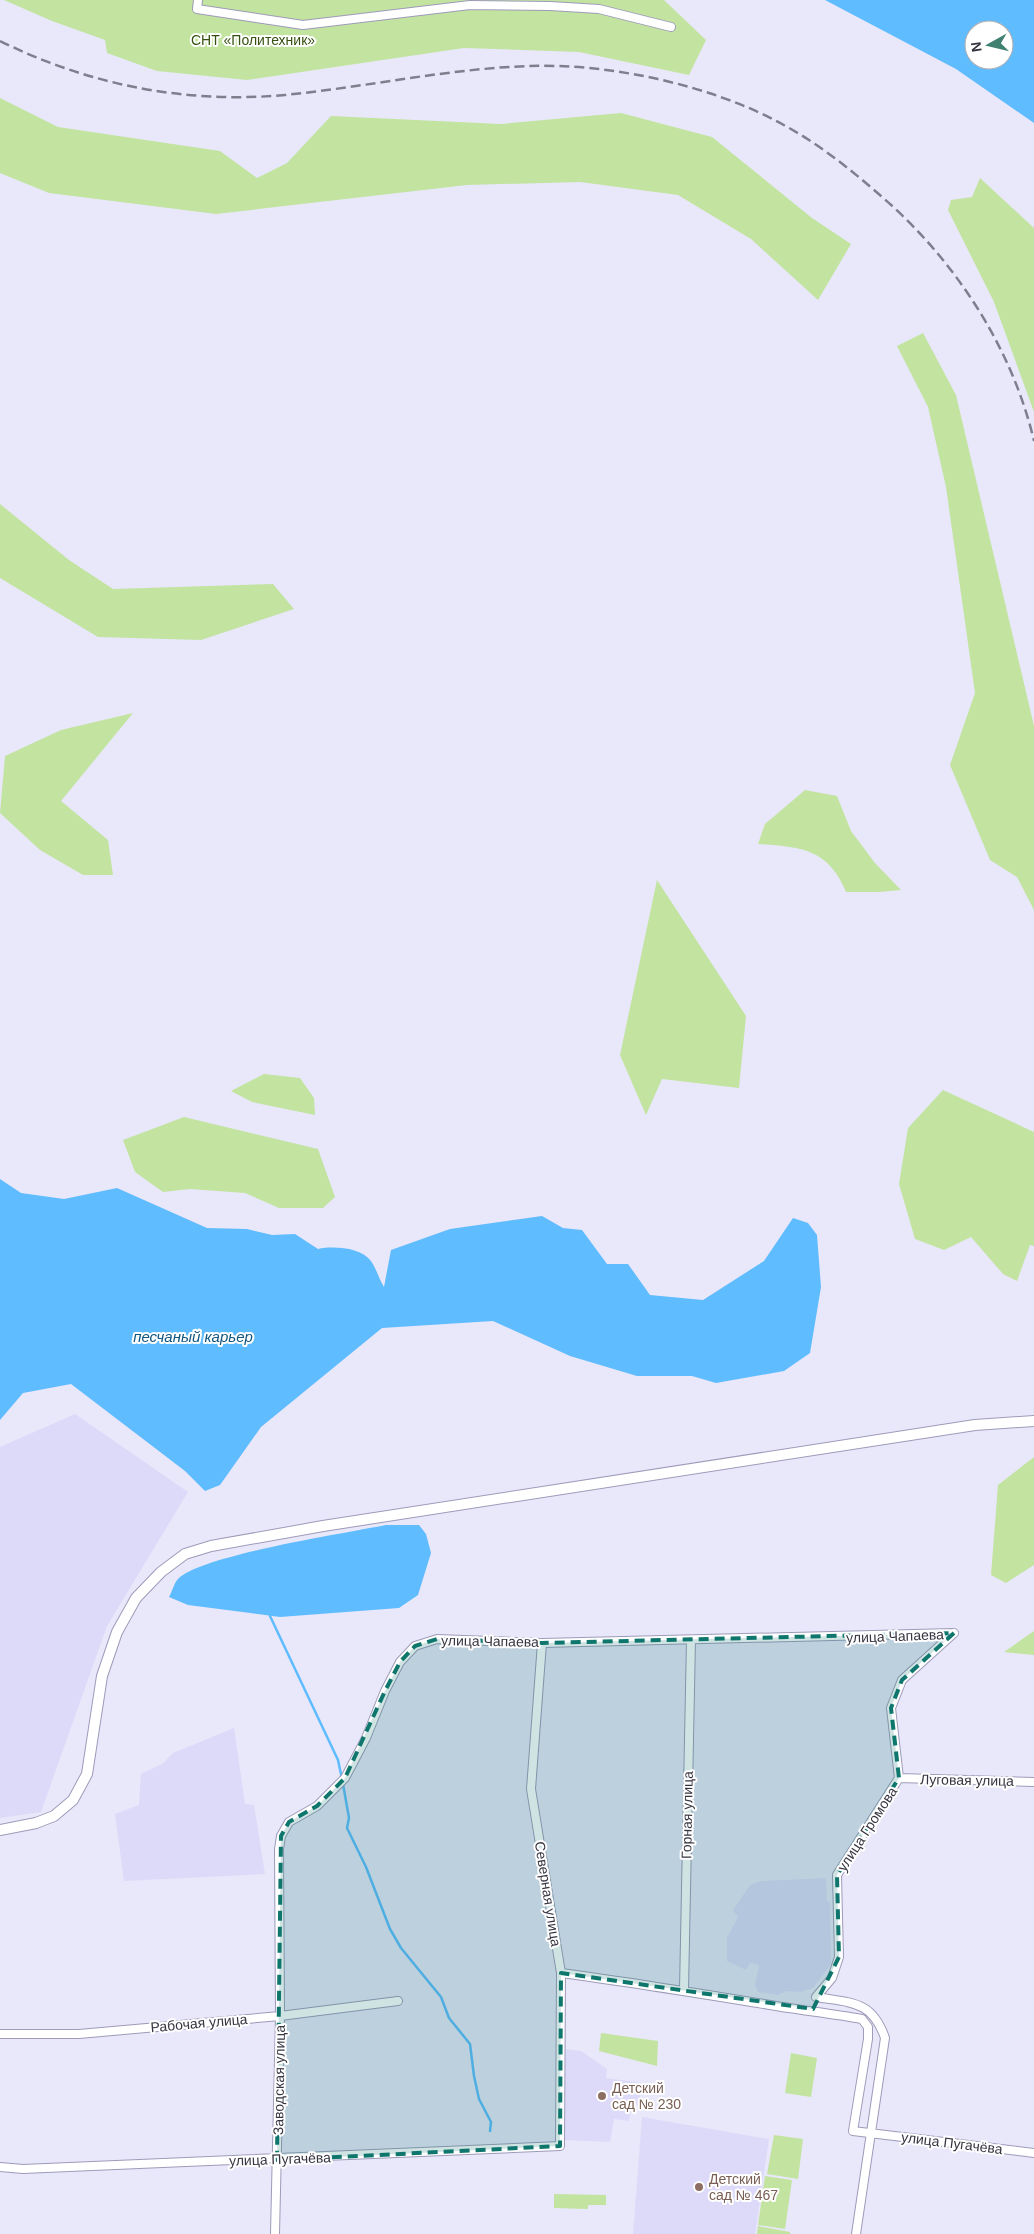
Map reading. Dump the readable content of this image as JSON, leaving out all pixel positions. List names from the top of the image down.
{
  "streets": {
    "street": [
      "улица Чапаева",
      "Луговая улица",
      "Горная улица",
      "улица Громова",
      "Северная улица",
      "Рабочая улица",
      "Заводская улица",
      "улица Пугачёва"
    ]
  },
  "crossings": [
    ["улица Чапаева", "Горная улица"],
    ["улица Чапаева", "улица Громова"],
    ["улица Чапаева", "Северная улица"],
    ["улица Чапаева", "Рабочая улица"],
    ["улица Чапаева", "Заводская улица"],
    ["Луговая улица", "улица Громова"],
    ["Северная улица", "улица Пугачёва"],
    ["Рабочая улица", "Заводская улица"],
    ["Заводская улица", "улица Пугачёва"]
  ],
  "water": ["песчаный карьер"],
  "parks": ["СНТ «Политехник»"],
  "places": ["Детский сад № 230", "Детский сад № 467"],
  "north": "left"
}
